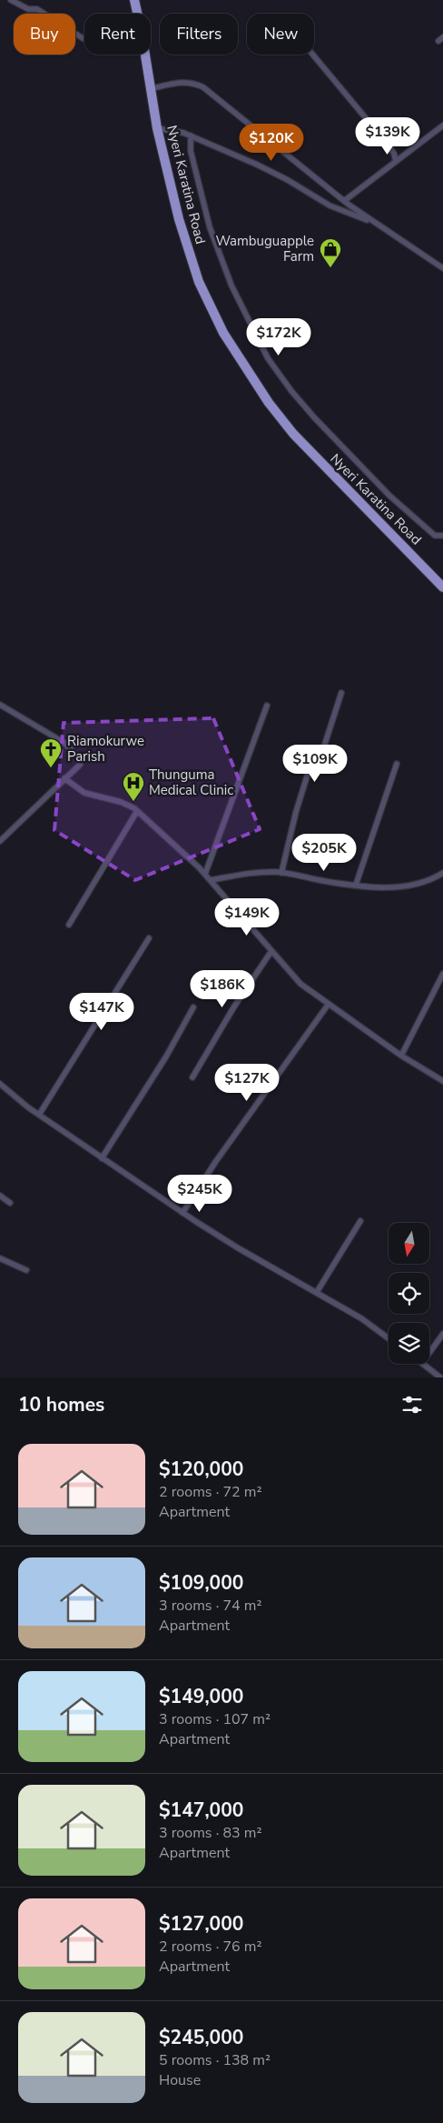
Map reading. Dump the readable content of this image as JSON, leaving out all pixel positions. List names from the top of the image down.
{
  "streets": {
    "highway": ["Nyeri Karatina Road"]
  },
  "places": {
    "shop": ["Wambuguapple Farm"],
    "church": ["Riamokurwe Parish"],
    "hospital": ["Thunguma Medical Clinic"]
  },
  "north": "bottom",
  "page": {
    "chip": [
      "Buy",
      "Rent",
      "Filters",
      "New"
    ],
    "price": [
      "$139K",
      "$120K",
      "$172K",
      "$109K",
      "$205K",
      "$149K",
      "$186K",
      "$147K",
      "$127K",
      "$245K"
    ],
    "heading": "10 homes",
    "list": [
      {
        "name": "$120,000",
        "note": "2 rooms · 72 m² · Apartment"
      },
      {
        "name": "$109,000",
        "note": "3 rooms · 74 m² · Apartment"
      },
      {
        "name": "$149,000",
        "note": "3 rooms · 107 m² · Apartment"
      },
      {
        "name": "$147,000",
        "note": "3 rooms · 83 m² · Apartment"
      },
      {
        "name": "$127,000",
        "note": "2 rooms · 76 m² · Apartment"
      },
      {
        "name": "$245,000",
        "note": "5 rooms · 138 m² · House"
      }
    ]
  }
}
